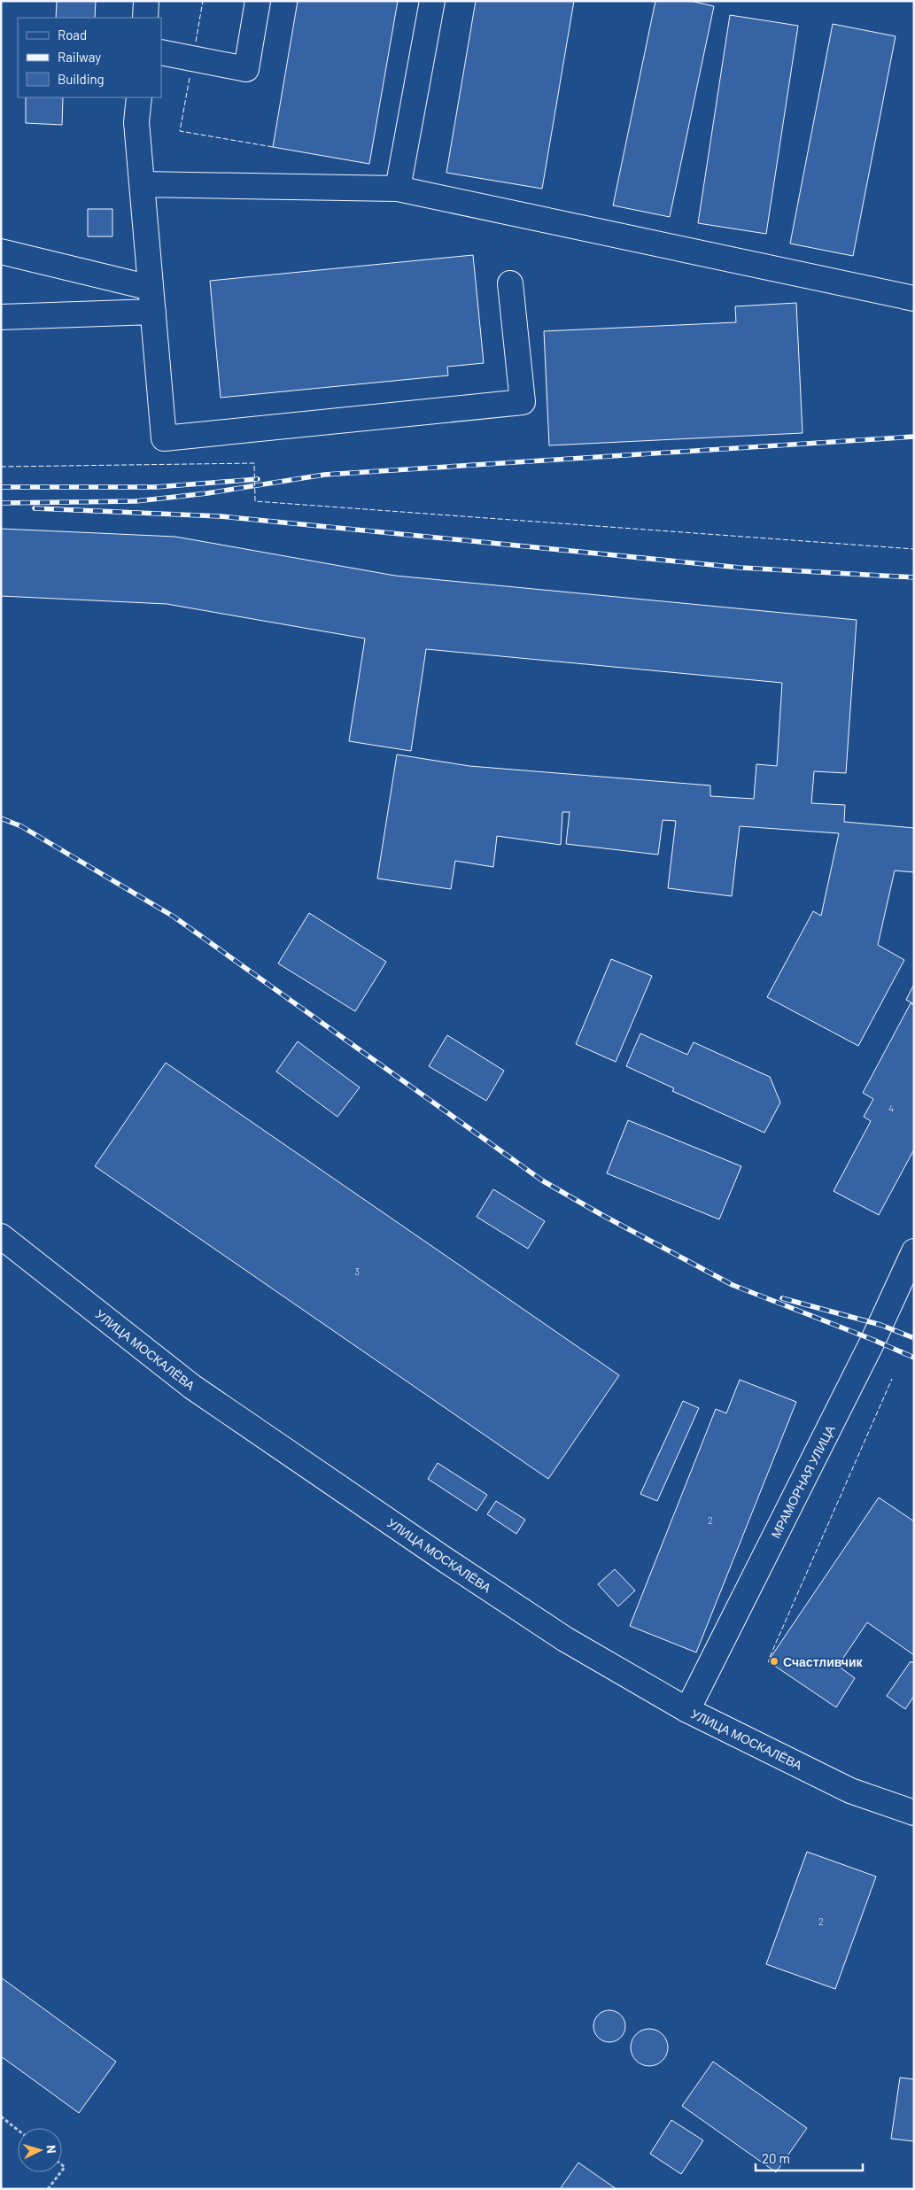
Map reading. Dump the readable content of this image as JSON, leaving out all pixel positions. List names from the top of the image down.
{
  "streets": {
    "main road": ["УЛИЦА МОСКАЛЁВА", "МРАМОРНАЯ УЛИЦА"]
  },
  "crossings": [
    ["УЛИЦА МОСКАЛЁВА", "МРАМОРНАЯ УЛИЦА"]
  ],
  "places": ["Счастливчик"],
  "house_numbers": [
    "4",
    "3",
    "2",
    "2"
  ],
  "legend": ["Road", "Railway", "Building"],
  "scale_bar": "20 m",
  "north": "right"
}
